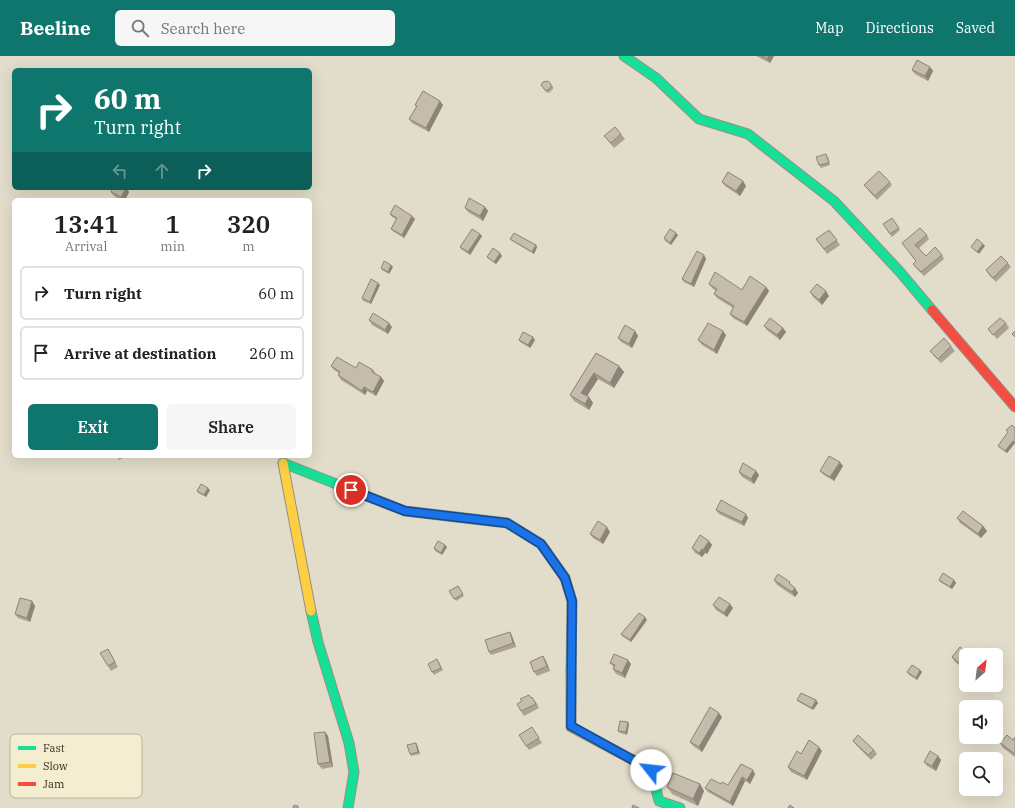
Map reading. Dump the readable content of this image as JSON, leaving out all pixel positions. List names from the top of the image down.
{
  "legend": ["Fast", "Slow", "Jam"],
  "north": "top right",
  "page": {
    "header": "Beeline",
    "search": "Search here",
    "nav": ["Map", "Directions", "Saved"],
    "turn": ["60 m", "Turn right"],
    "eta": [
      "13:41",
      "Arrival",
      "1",
      "min",
      "320",
      "m"
    ],
    "list": [
      {
        "name": "Turn right",
        "value": "60 m"
      },
      {
        "name": "Arrive at destination",
        "value": "260 m"
      }
    ],
    "buttons": ["Exit", "Share"]
  }
}
